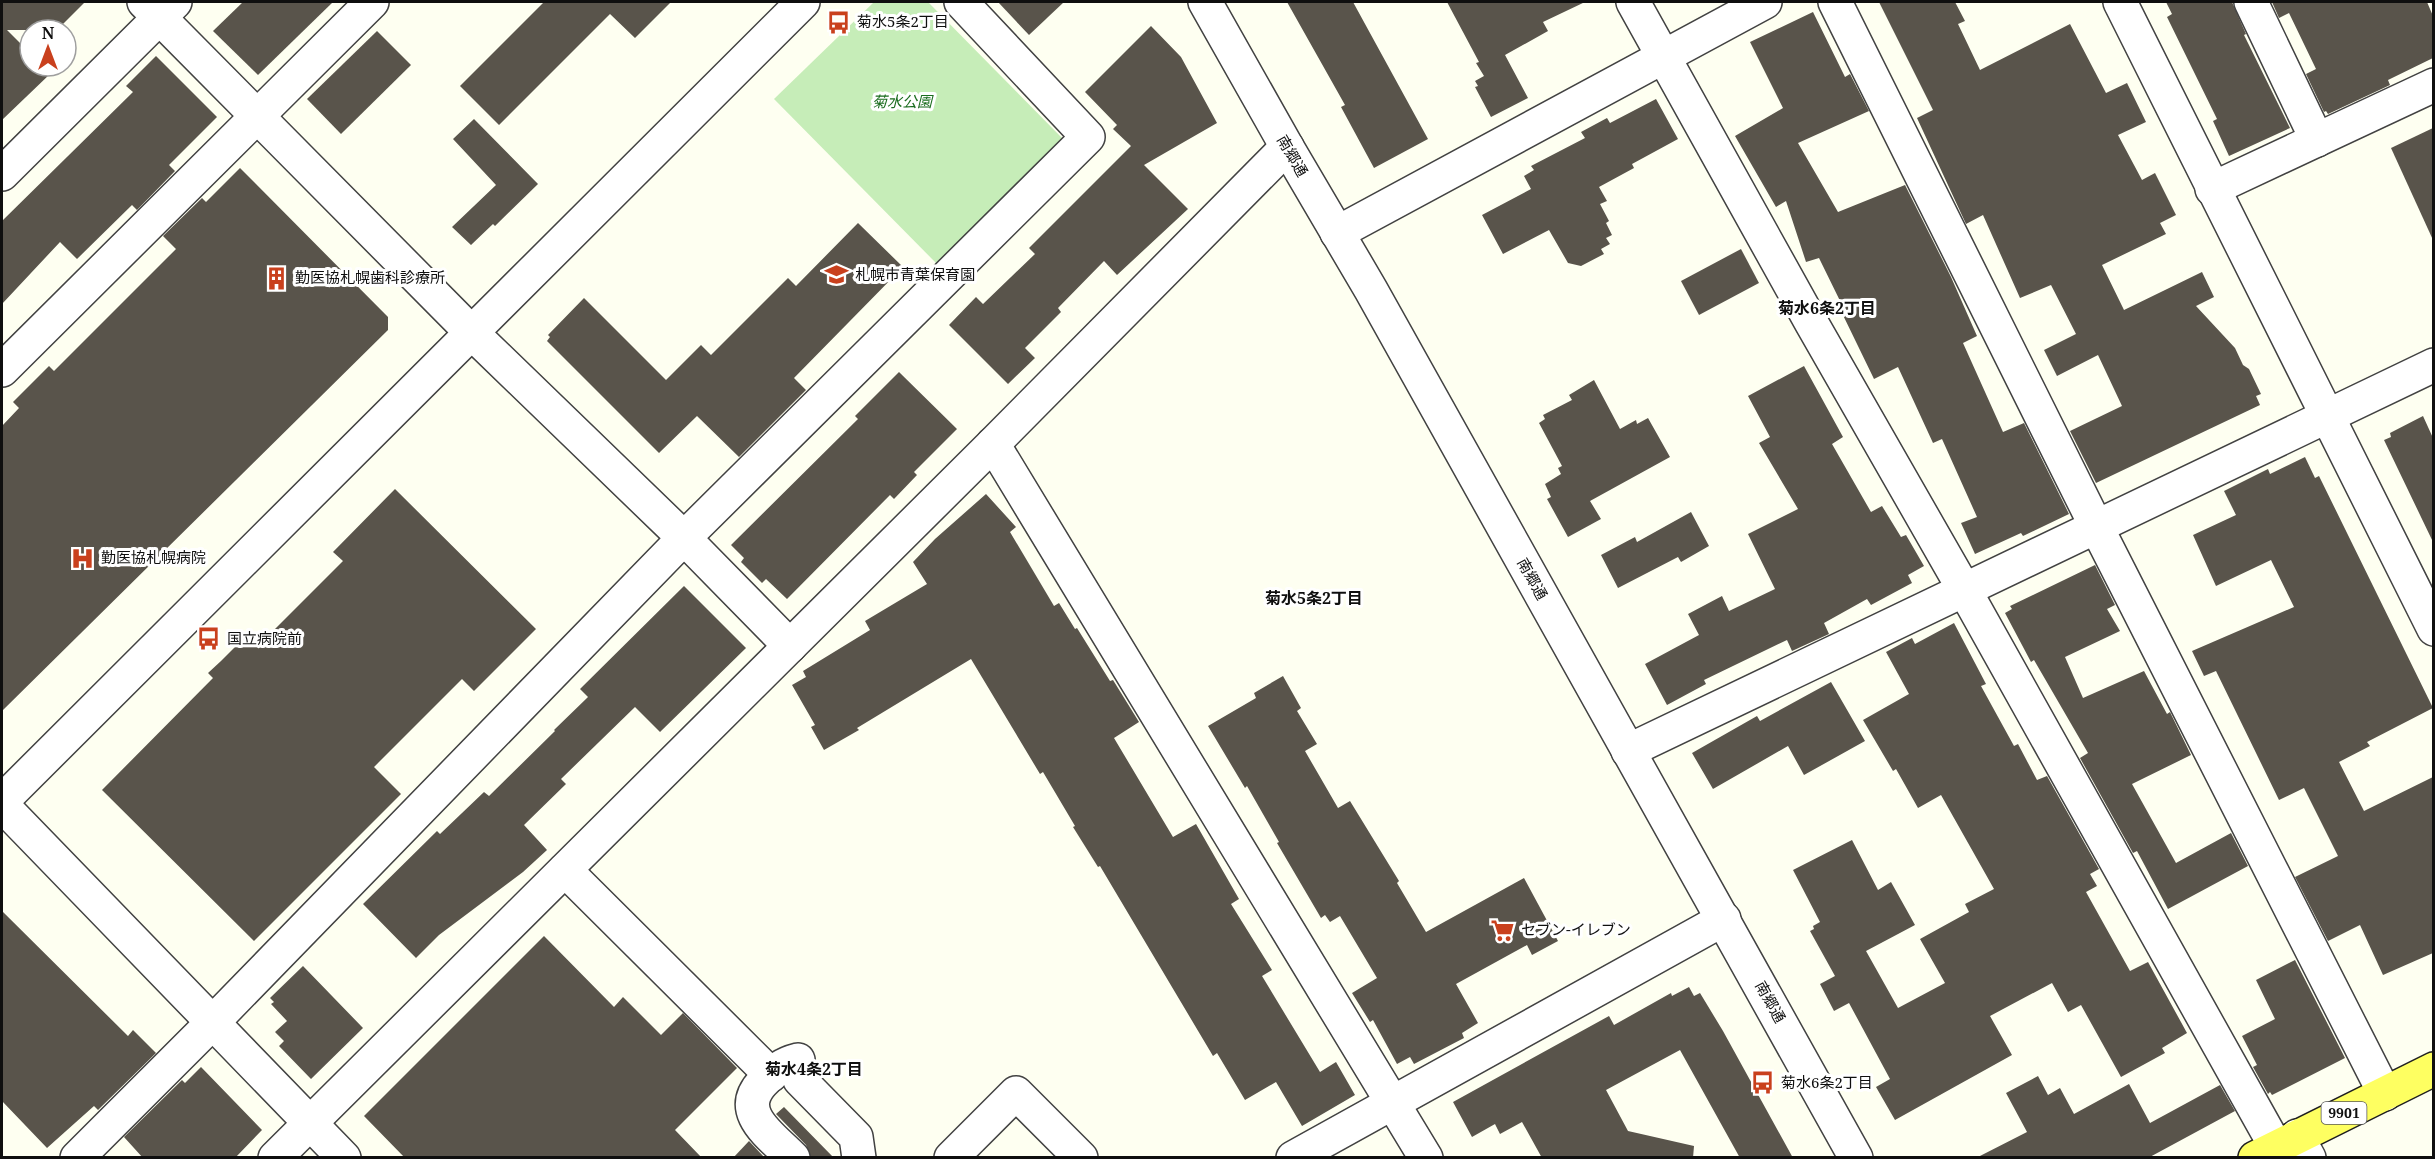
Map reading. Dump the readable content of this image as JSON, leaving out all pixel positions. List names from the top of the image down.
{
  "streets": {
    "main road": ["9901"],
    "street": ["南郷通"]
  },
  "districts": ["菊水6条2丁目", "菊水5条2丁目", "菊水4条2丁目"],
  "parks": ["菊水公園"],
  "places": {
    "bus stop": ["菊水5条2丁目", "国立病院前", "菊水6条2丁目"],
    "school or university": ["札幌市青葉保育園"],
    "building": ["勤医協札幌歯科診療所"],
    "hospital": ["勤医協札幌病院"],
    "supermarket": ["セブン-イレブン"]
  },
  "north": "top"
}
